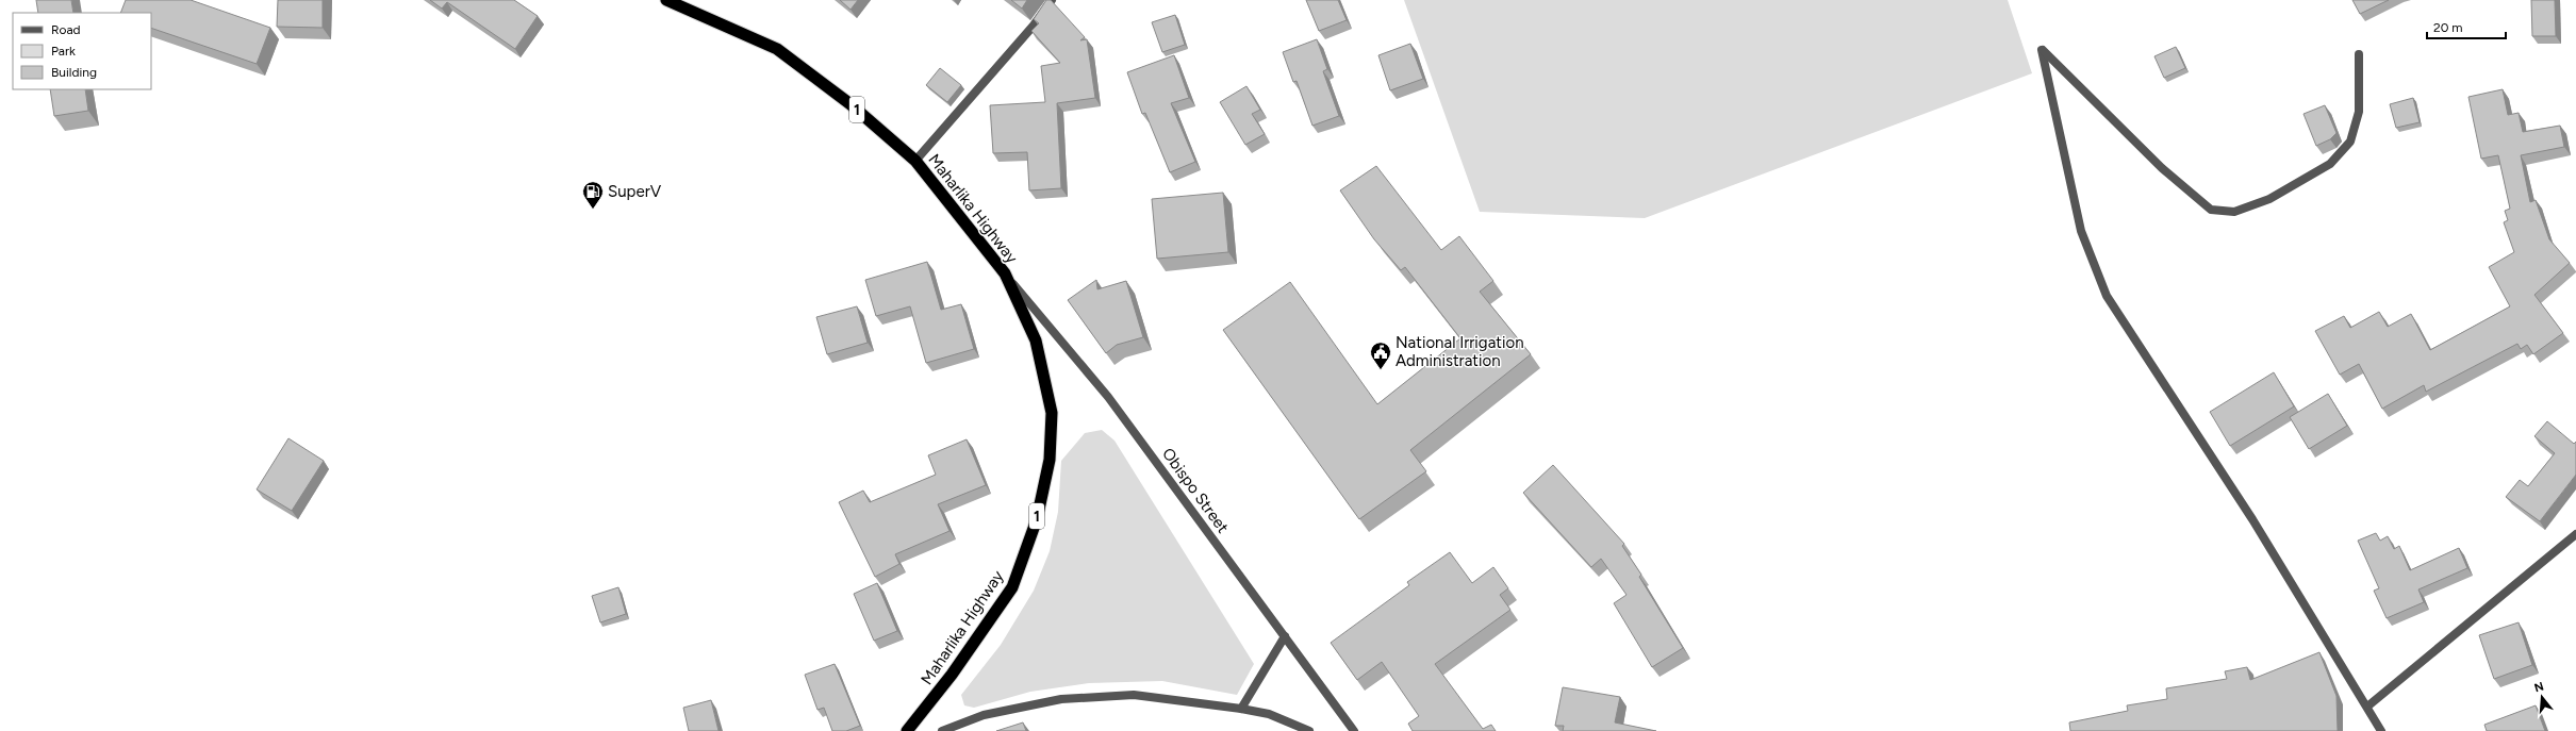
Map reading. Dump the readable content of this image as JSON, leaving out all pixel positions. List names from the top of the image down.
{
  "streets": {
    "highway": ["1", "Maharlika Highway"],
    "street": ["Obispo Street"]
  },
  "crossings": [
    ["Maharlika Highway", "Obispo Street"]
  ],
  "places": {
    "fuel station": ["SuperV"],
    "public building": ["National Irrigation Administration"]
  },
  "legend": ["Road", "Park", "Building"],
  "scale_bar": "20 m",
  "north": "top"
}
